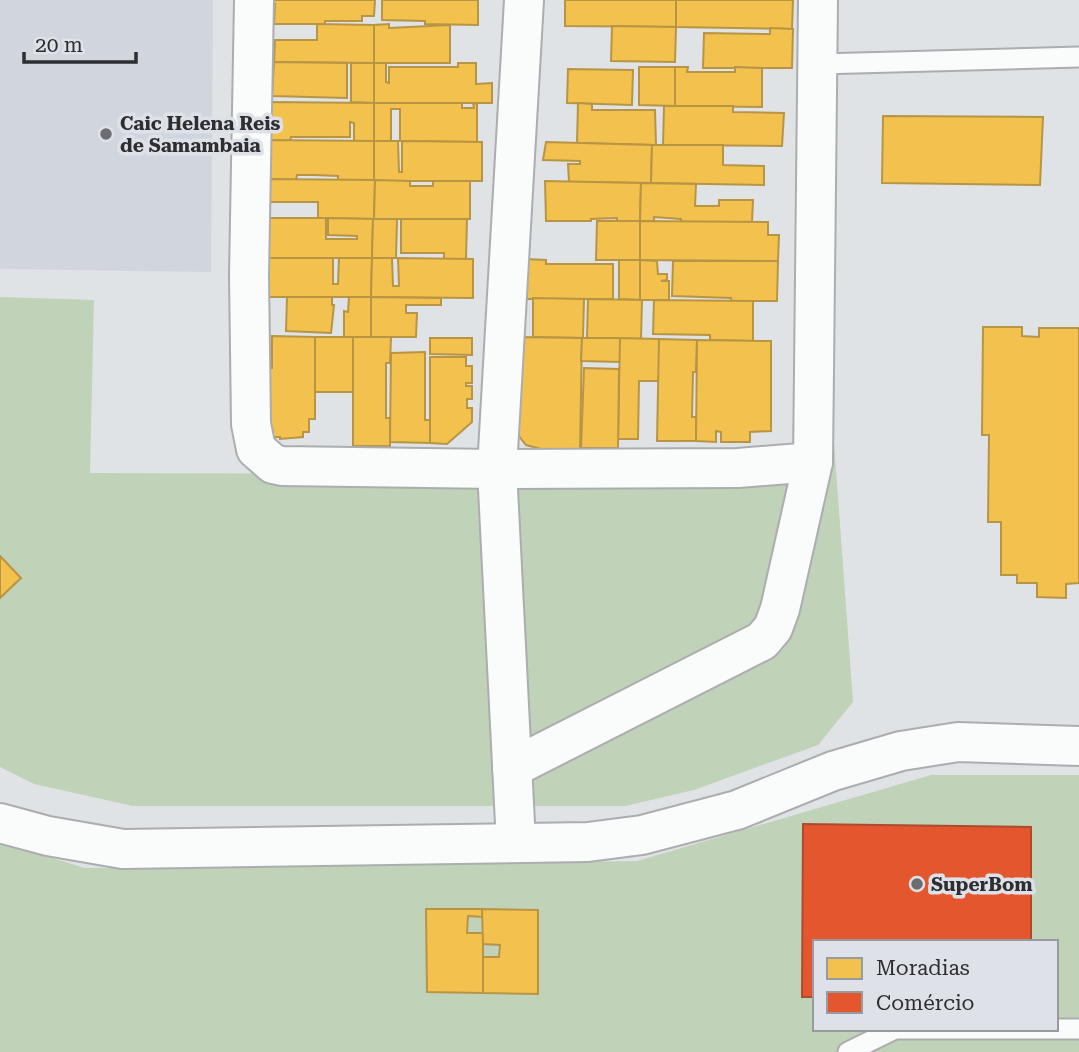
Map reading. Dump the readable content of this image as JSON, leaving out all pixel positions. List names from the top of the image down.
{
  "places": ["Caic Helena Reis de Samambaia", "SuperBom"],
  "legend": ["Moradias", "Comércio"],
  "scale_bar": "20 m"
}
